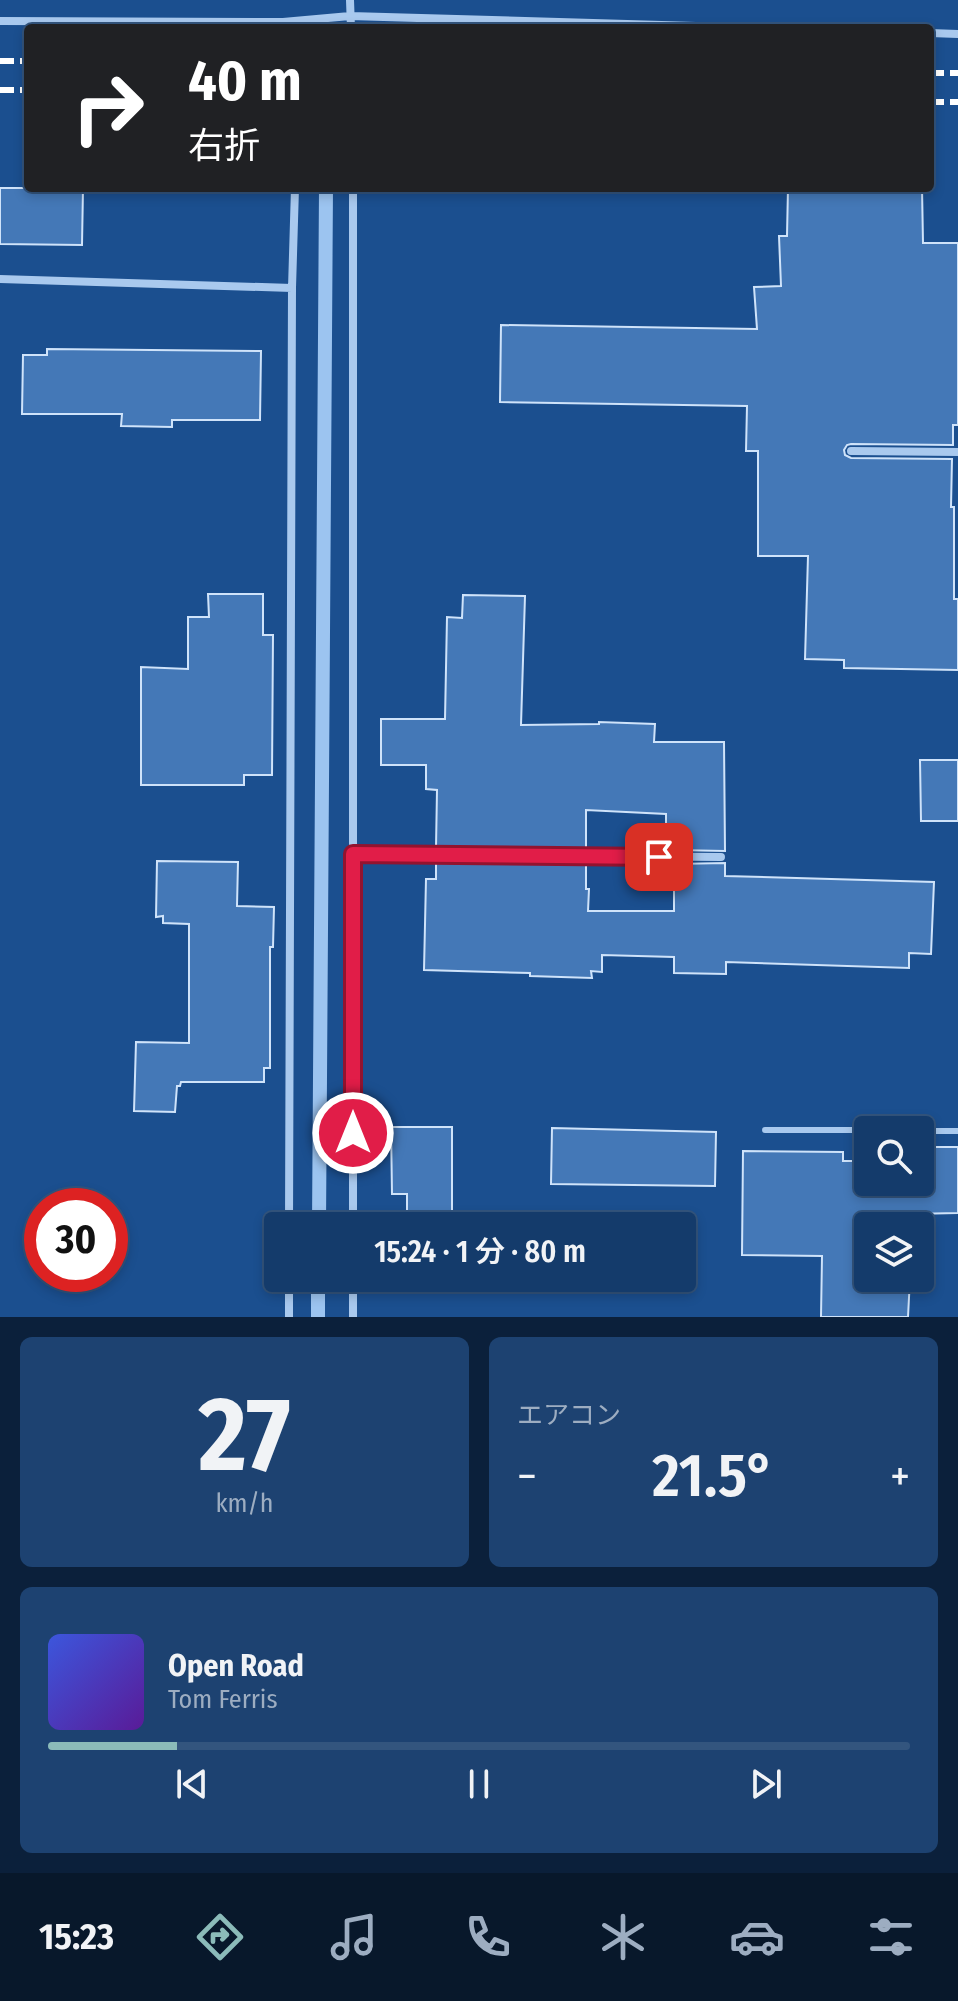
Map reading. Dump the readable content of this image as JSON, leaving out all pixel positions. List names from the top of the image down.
{
  "page": {
    "turn": ["40 m", "右折"],
    "limit": "30",
    "trip": "15:24 · 1 分 · 80 m",
    "tile": [
      ["27", "km/h"],
      "エアコン"
    ],
    "heat": ["−", "21.5°", "+"],
    "song": ["Open Road", "Tom Ferris"],
    "tabs": "15:23"
  }
}
